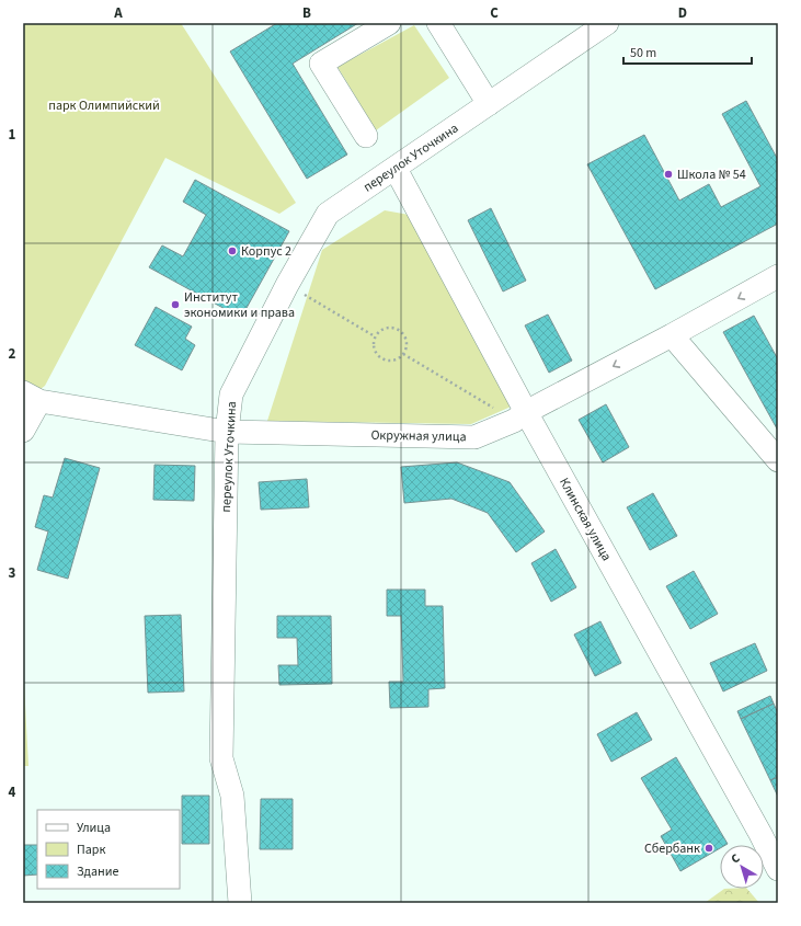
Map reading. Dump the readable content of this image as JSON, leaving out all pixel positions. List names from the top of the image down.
{
  "streets": {
    "street": ["переулок Уточкина", "Окружная улица", "Клинская улица"]
  },
  "crossings": [
    ["переулок Уточкина", "Окружная улица"],
    ["переулок Уточкина", "Клинская улица"],
    ["Окружная улица", "Клинская улица"]
  ],
  "one_way": ["Окружная улица"],
  "parks": ["парк Олимпийский"],
  "places": [
    "Школа № 54",
    "Корпус 2",
    "Институт экономики и права",
    "Сбербанк"
  ],
  "legend": ["Улица", "Парк", "Здание"],
  "scale_bar": "50 m",
  "north": "top left",
  "grid": {
    "columns": [
      "A",
      "B",
      "C",
      "D"
    ],
    "rows": [
      "1",
      "2",
      "3",
      "4"
    ]
  }
}
